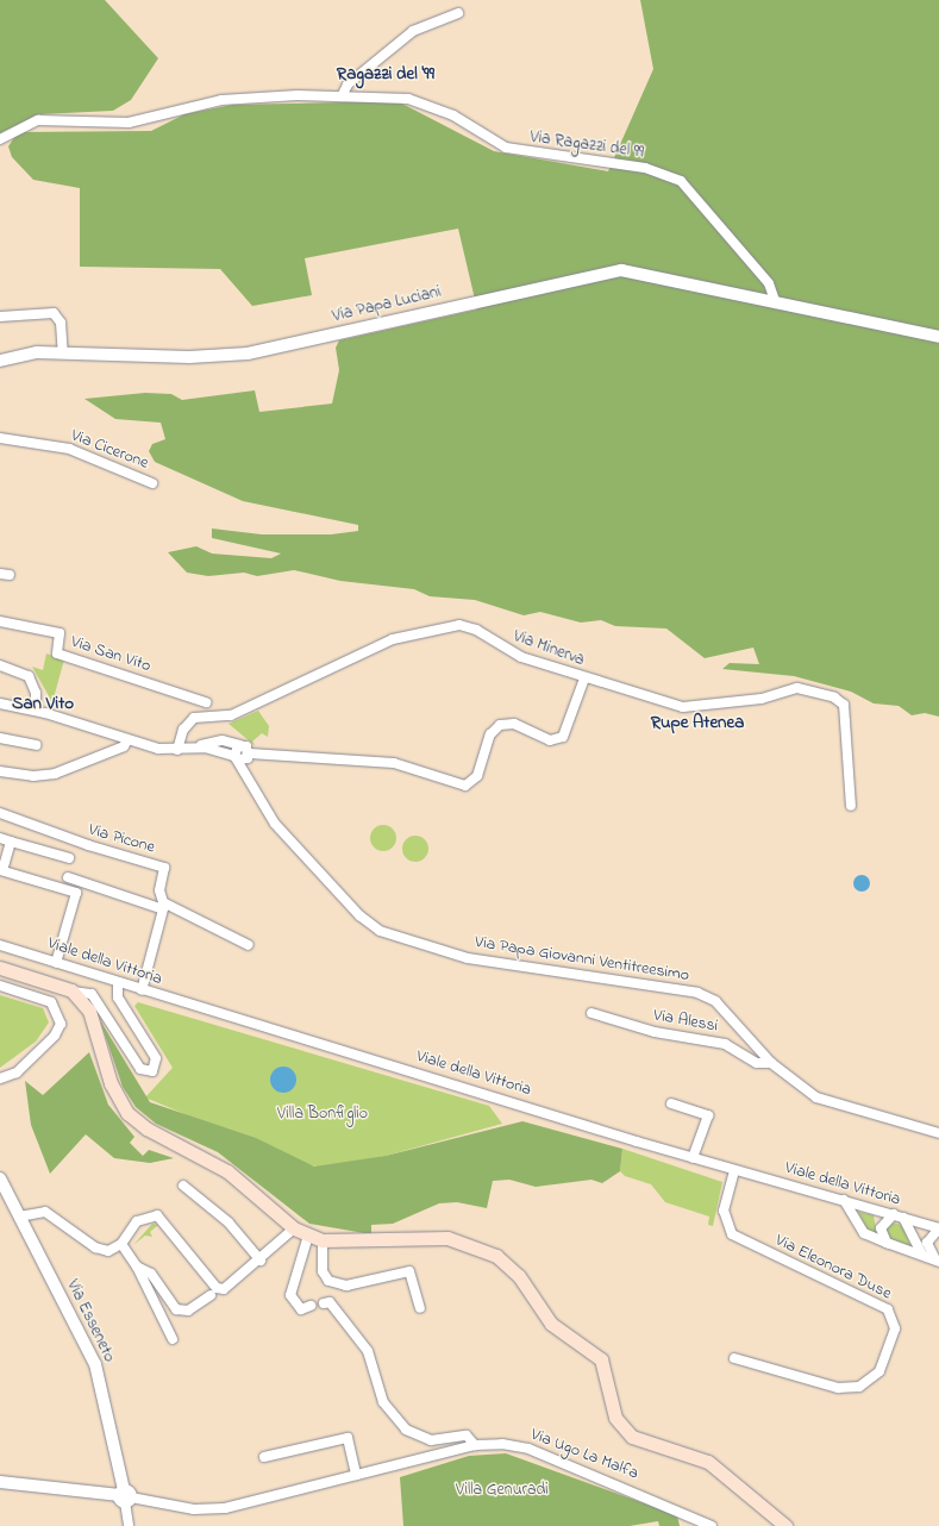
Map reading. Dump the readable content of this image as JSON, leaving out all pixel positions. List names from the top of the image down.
{
  "streets": {
    "street": [
      "Via Ragazzi del 99",
      "Via Papa Luciani",
      "Via Cicerone",
      "Via Minerva",
      "Via San Vito",
      "Via Picone",
      "Via Papa Giovanni Ventitreesimo",
      "Viale della Vittoria",
      "Via Alessi",
      "Via Eleonora Duse",
      "Via Esseneto",
      "Via Ugo La Malfa"
    ]
  },
  "crossings": [
    ["Via Ragazzi del 99", "Via Papa Luciani"],
    ["Via Papa Giovanni Ventitreesimo", "Via Alessi"],
    ["Viale della Vittoria", "Via Eleonora Duse"],
    ["Via Esseneto", "Via Ugo La Malfa"]
  ],
  "districts": ["Ragazzi del '99", "San Vito", "Rupe Atenea"],
  "parks": ["Villa Bonfiglio", "Villa Genuradi"]
}
